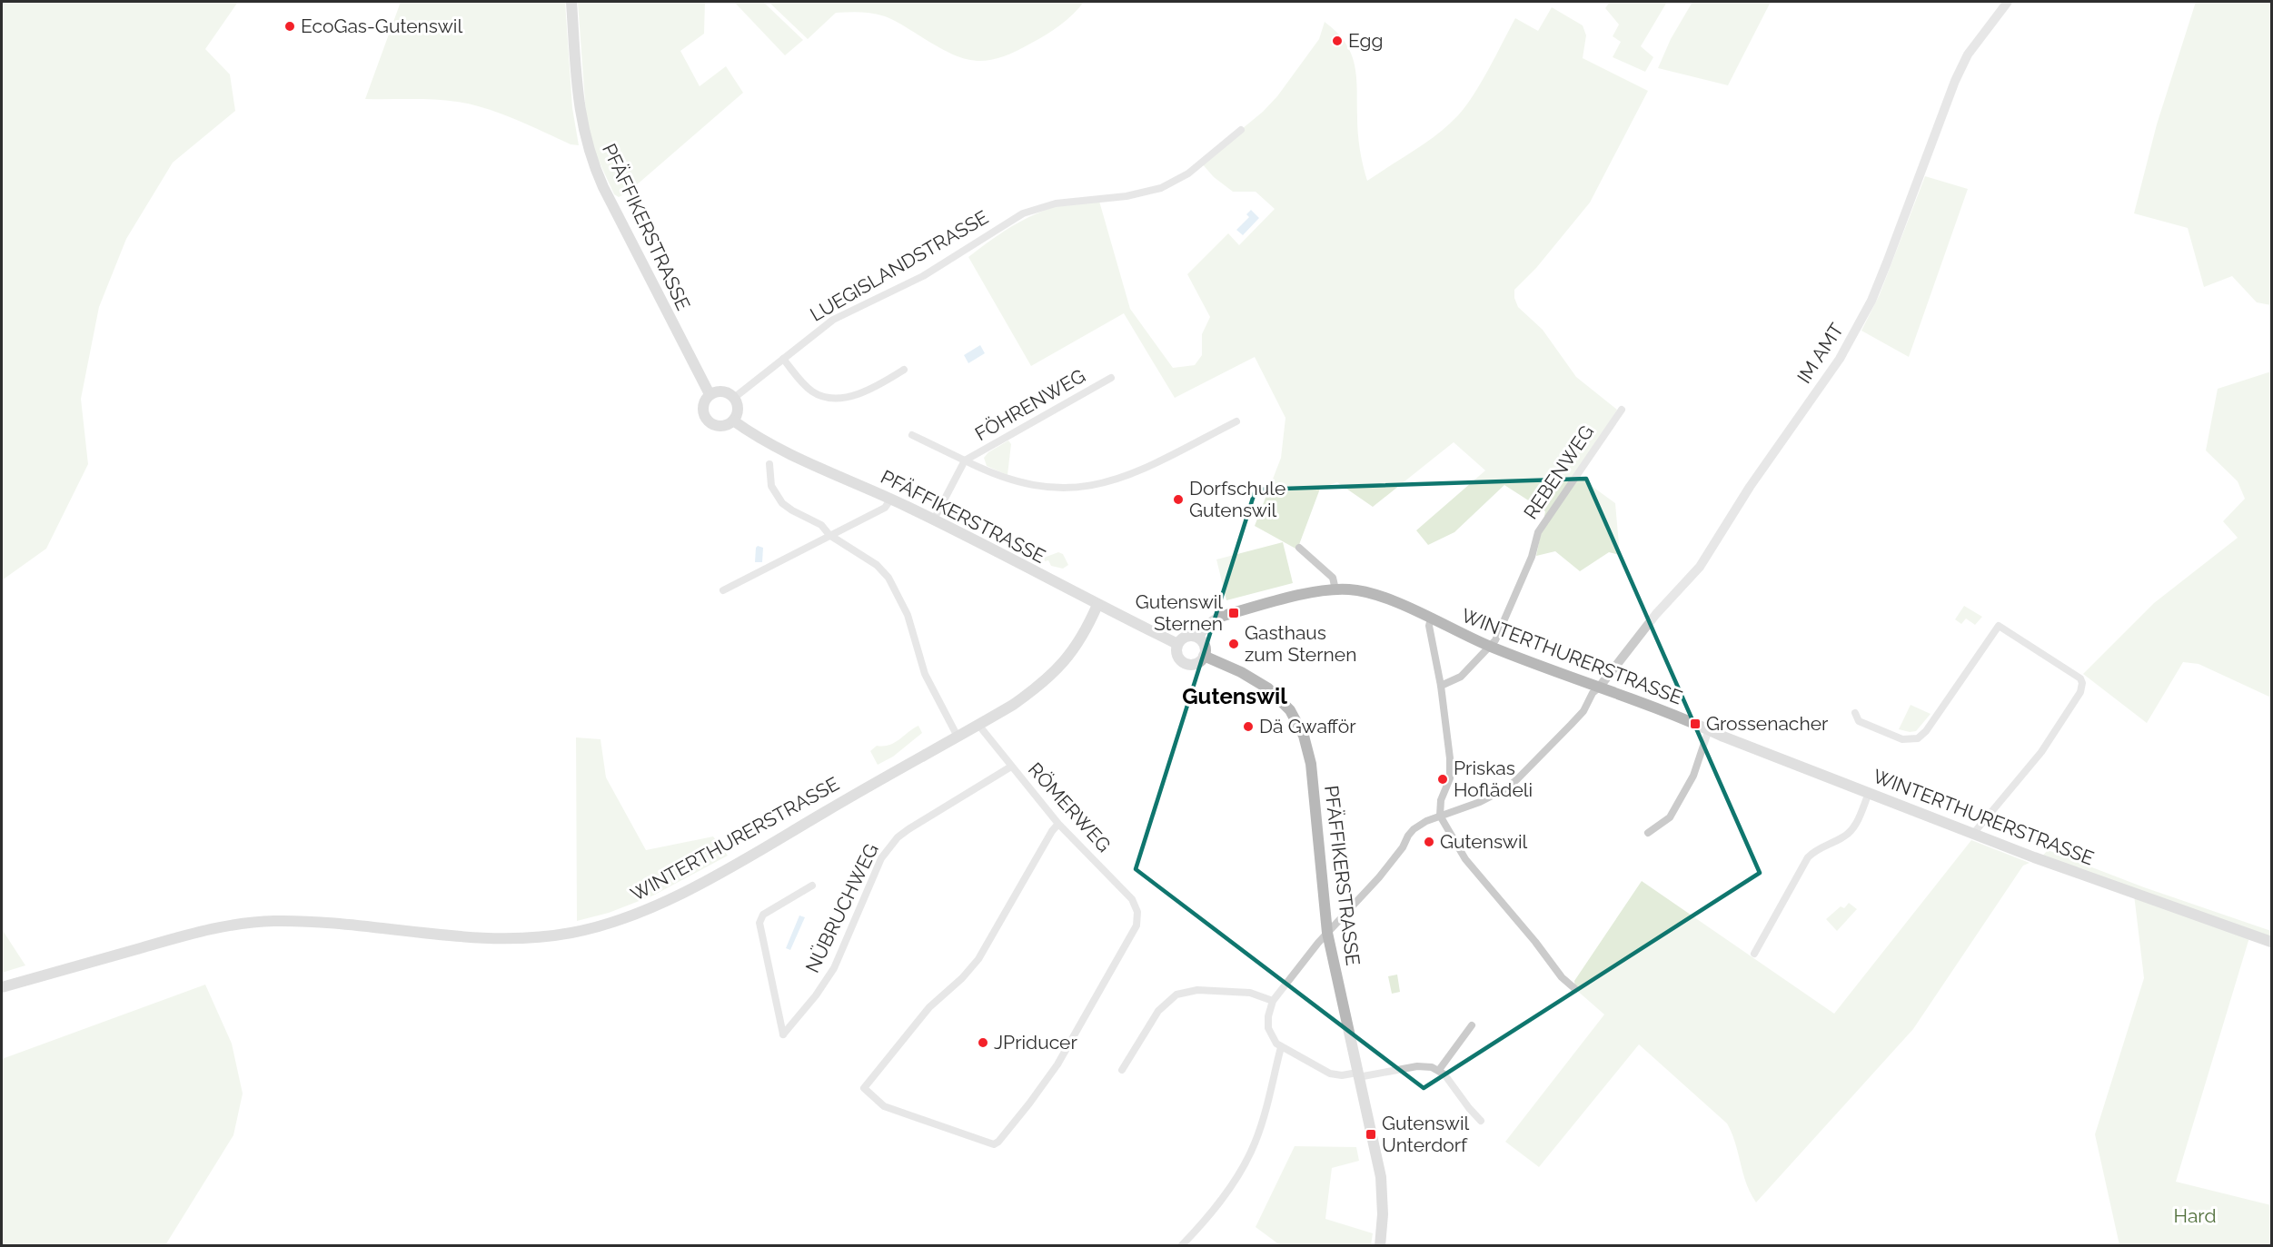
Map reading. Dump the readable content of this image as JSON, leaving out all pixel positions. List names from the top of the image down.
{
  "streets": {
    "main road": ["PFÄFFIKERSTRASSE", "WINTERTHURERSTRASSE"],
    "street": [
      "LUEGISLANDSTRASSE",
      "IM AMT",
      "FÖHRENWEG",
      "REBENWEG",
      "RÖMERWEG",
      "NÜBRUCHWEG"
    ]
  },
  "crossings": [
    ["PFÄFFIKERSTRASSE", "LUEGISLANDSTRASSE"],
    ["PFÄFFIKERSTRASSE", "WINTERTHURERSTRASSE"],
    ["IM AMT", "WINTERTHURERSTRASSE"],
    ["REBENWEG", "WINTERTHURERSTRASSE"],
    ["WINTERTHURERSTRASSE", "RÖMERWEG"],
    ["RÖMERWEG", "NÜBRUCHWEG"]
  ],
  "districts": ["Gutenswil"],
  "parks": ["Hard"],
  "places": {
    "other": [
      "EcoGas-Gutenswil",
      "Egg",
      "Dorfschule Gutenswil",
      "Gasthaus zum Sternen",
      "Dä Gwafför",
      "Priskas Hoflädeli",
      "Gutenswil",
      "JPriducer"
    ],
    "transit": ["Gutenswil Sternen", "Grossenacher", "Gutenswil Unterdorf"]
  }
}
